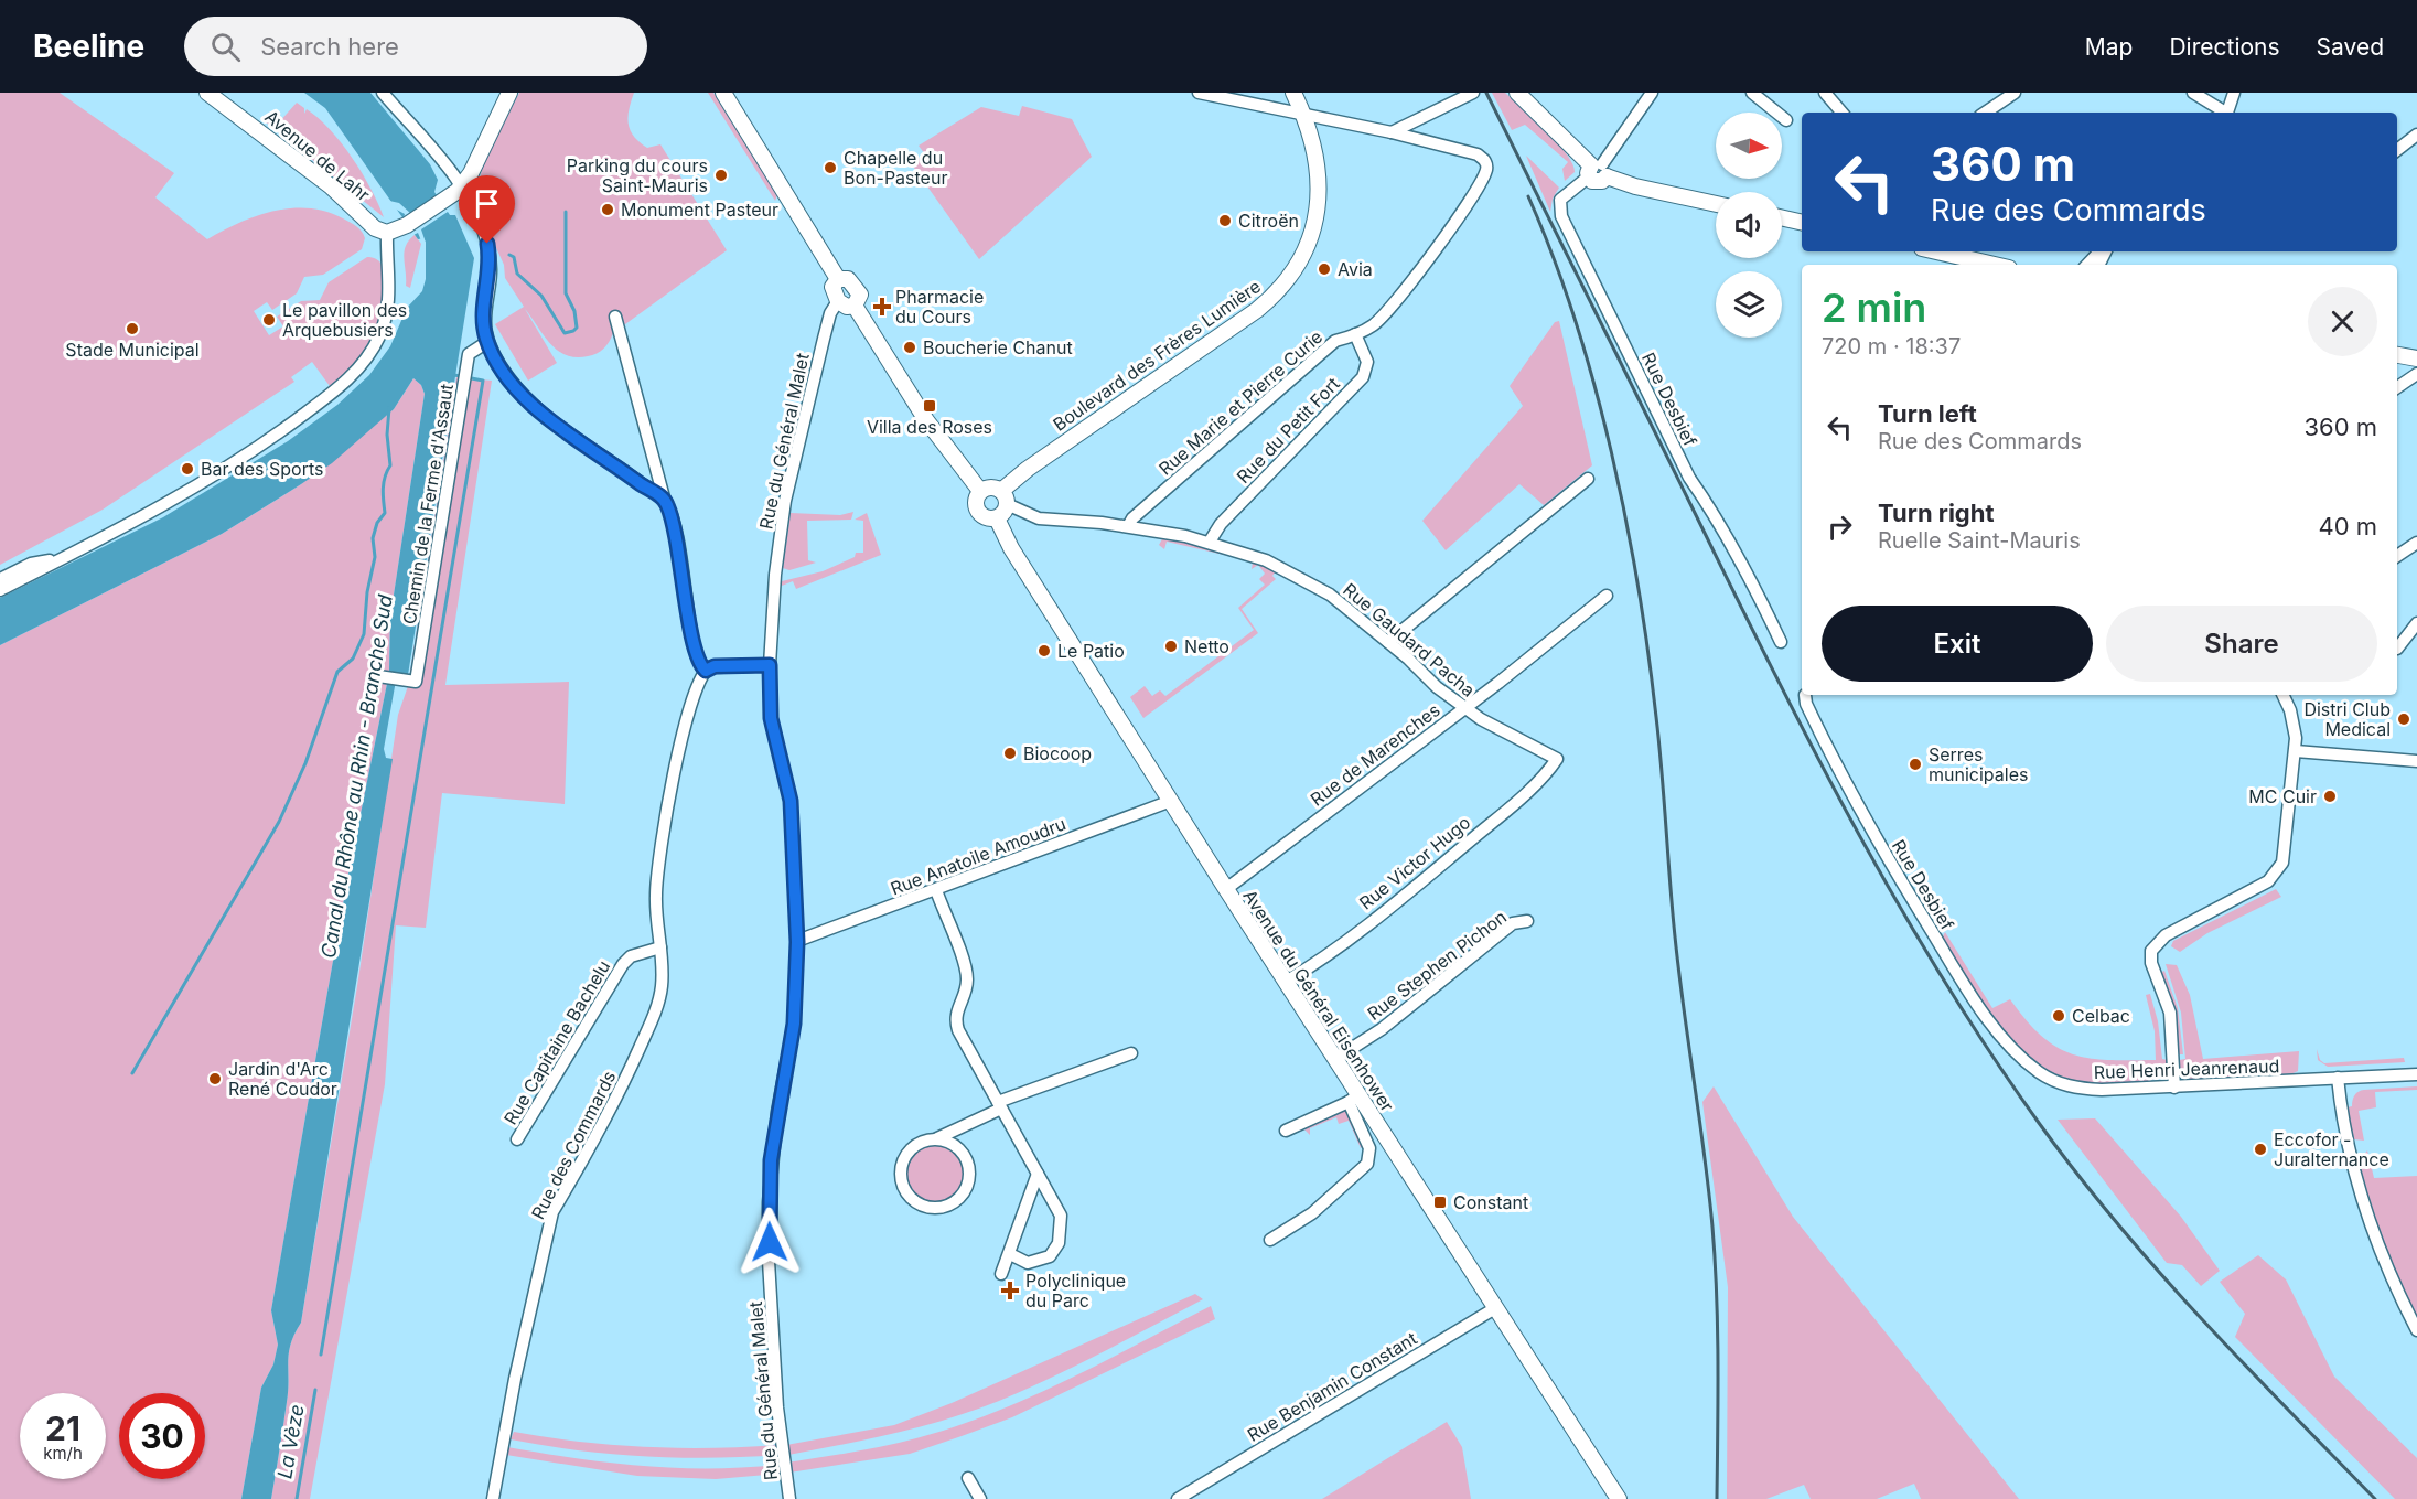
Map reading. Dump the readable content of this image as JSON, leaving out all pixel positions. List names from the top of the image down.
{
  "streets": {
    "main road": ["Avenue de Lahr", "Boulevard des Frères Lumière", "Avenue du Général Eisenhower"],
    "street": [
      "Rue Desbief",
      "Rue Marie et Pierre Curie",
      "Rue du Petit Fort",
      "Rue du Général Malet",
      "Chemin de la Ferme d'Assaut",
      "Rue Gaudard Pacha",
      "Rue de Marenches",
      "Rue Anatoile Amoudru",
      "Rue Victor Hugo",
      "Rue Stephen Pichon",
      "Rue Capitaine Bachelu",
      "Rue Henri Jeanrenaud",
      "Rue des Commards",
      "Rue Benjamin Constant"
    ]
  },
  "crossings": [
    ["Boulevard des Frères Lumière", "Rue Gaudard Pacha"],
    ["Boulevard des Frères Lumière", "Avenue du Général Eisenhower"],
    ["Rue Desbief", "Rue Henri Jeanrenaud"],
    ["Rue Marie et Pierre Curie", "Rue du Petit Fort"],
    ["Rue Marie et Pierre Curie", "Rue Gaudard Pacha"],
    ["Rue du Petit Fort", "Rue Gaudard Pacha"],
    ["Rue du Général Malet", "Rue Anatoile Amoudru"],
    ["Rue du Général Malet", "Avenue du Général Eisenhower"],
    ["Rue Gaudard Pacha", "Rue de Marenches"],
    ["Rue Gaudard Pacha", "Rue Victor Hugo"],
    ["Rue Gaudard Pacha", "Avenue du Général Eisenhower"],
    ["Rue de Marenches", "Avenue du Général Eisenhower"],
    ["Rue Anatoile Amoudru", "Avenue du Général Eisenhower"],
    ["Rue Victor Hugo", "Avenue du Général Eisenhower"],
    ["Rue Stephen Pichon", "Avenue du Général Eisenhower"],
    ["Avenue du Général Eisenhower", "Rue Benjamin Constant"],
    ["Rue Capitaine Bachelu", "Rue des Commards"]
  ],
  "water": ["Canal du Rhône au Rhin - Branche Sud", "La Vèze"],
  "places": {
    "other": [
      "Chapelle du Bon-Pasteur",
      "Parking du cours Saint-Mauris",
      "Monument Pasteur",
      "Citroën",
      "Avia",
      "Le pavillon des Arquebusiers",
      "Stade Municipal",
      "Boucherie Chanut",
      "Bar des Sports",
      "Netto",
      "Le Patio",
      "Distri Club Medical",
      "Biocoop",
      "Serres municipales",
      "MC Cuir",
      "Celbac",
      "Jardin d'Arc René Coudor",
      "Eccofor - Juralternance"
    ],
    "health": ["Pharmacie du Cours", "Polyclinique du Parc"],
    "transit": ["Villa des Roses", "Constant"]
  },
  "north": "right",
  "page": {
    "header": "Beeline",
    "search": "Search here",
    "nav": ["Map", "Directions", "Saved"],
    "turn": ["360 m", "Rue des Commards"],
    "heading": ["2 min", "720 m · 18:37"],
    "list": [
      {
        "name": "Turn left",
        "note": "Rue des Commards",
        "value": "360 m"
      },
      {
        "name": "Turn right",
        "note": "Ruelle Saint-Mauris",
        "value": "40 m"
      }
    ],
    "buttons": ["Exit", "Share"],
    "speed": "21 km/h",
    "limit": "30"
  }
}
